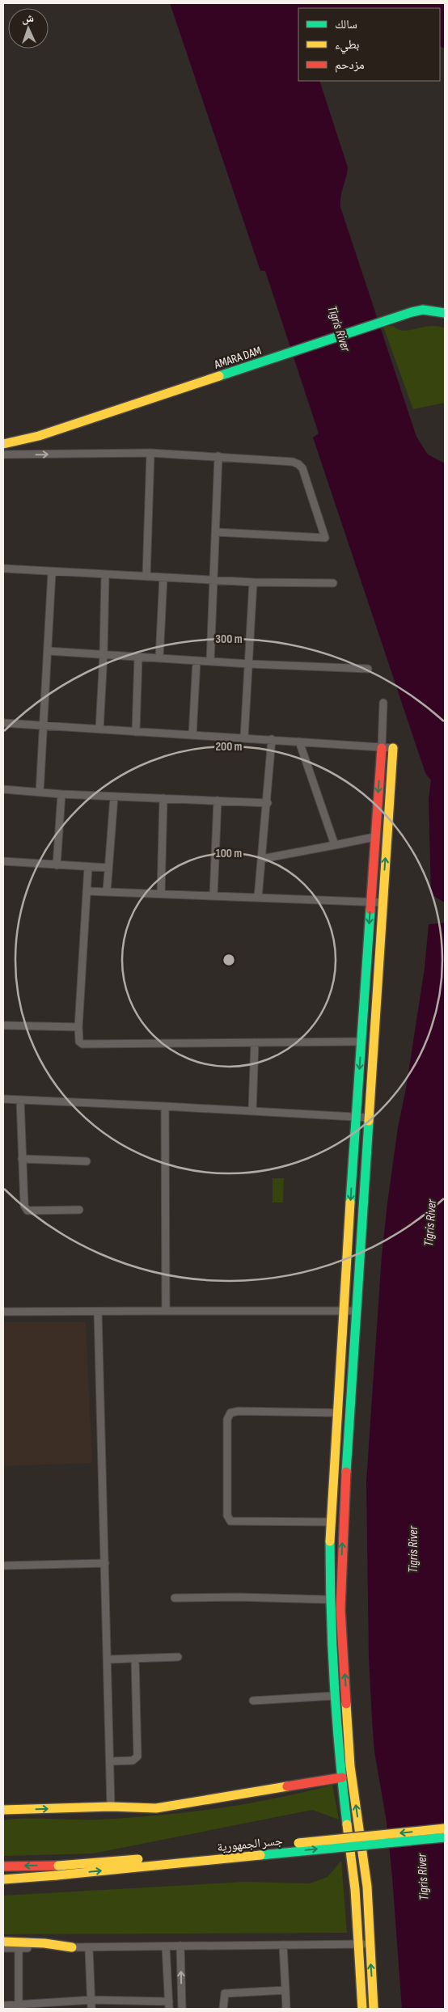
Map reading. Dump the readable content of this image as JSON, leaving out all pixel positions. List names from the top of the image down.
{
  "streets": {
    "street": ["AMARA DAM", "جسر الجمهورية"]
  },
  "water": ["Tigris River"],
  "legend": ["سالك", "بطيء", "مزدحم"],
  "north": "top",
  "rings": ["300 m", "200 m", "100 m"]
}
